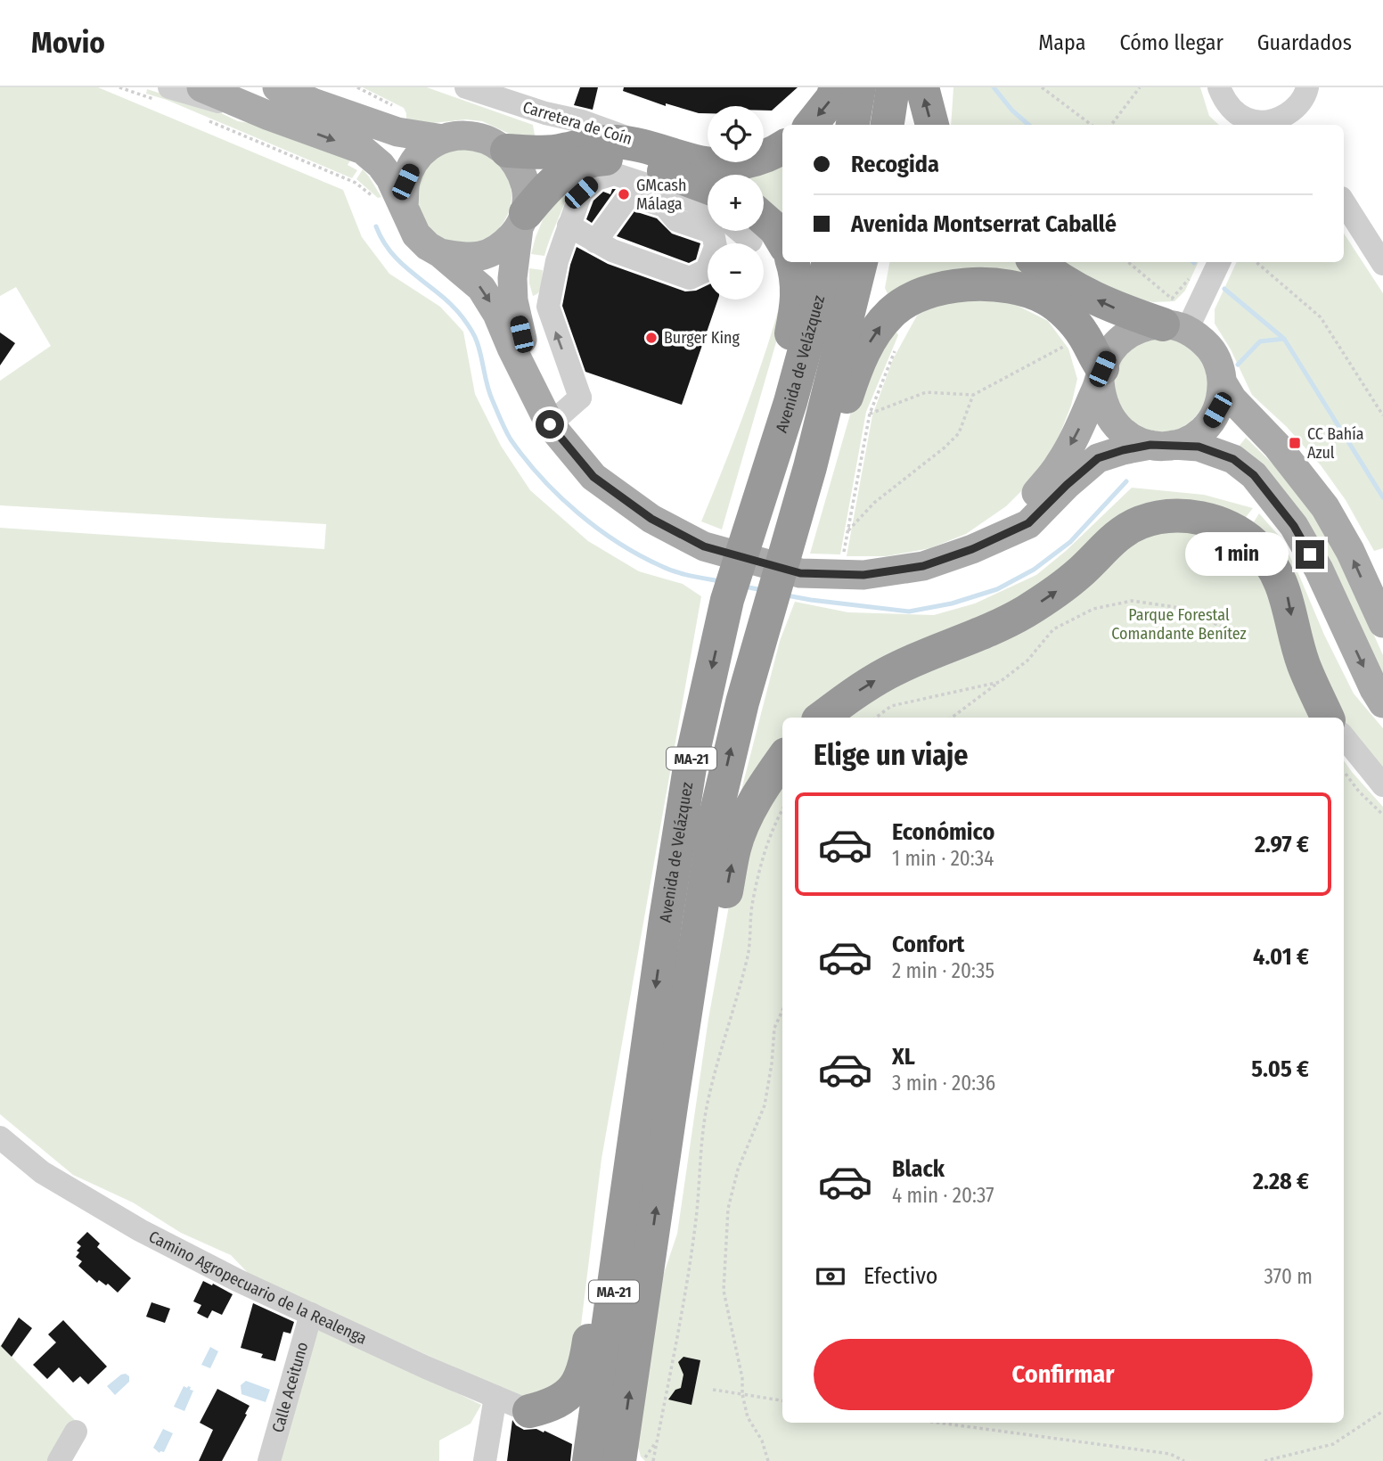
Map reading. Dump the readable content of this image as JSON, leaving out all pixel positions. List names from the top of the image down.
{
  "streets": {
    "highway": ["Avenida de Velázquez", "MA-21"],
    "street": ["Carretera de Coín", "Camino Agropecuario de la Realenga", "Calle Aceituno"]
  },
  "crossings": [
    ["Camino Agropecuario de la Realenga", "Calle Aceituno"]
  ],
  "parks": ["Parque Forestal Comandante Benítez"],
  "places": {
    "other": ["GMcash Málaga", "Burger King"],
    "transit": ["CC Bahía Azul"]
  },
  "page": {
    "header": "Movio",
    "nav": ["Mapa", "Cómo llegar", "Guardados"],
    "map_buttons": ["+", "−"],
    "banner": ["Recogida", "Avenida Montserrat Caballé"],
    "bubble": "1 min",
    "heading": "Elige un viaje",
    "list": [
      {
        "name": "Económico",
        "note": "1 min · 20:34",
        "value": "2.97 €"
      },
      {
        "name": "Confort",
        "note": "2 min · 20:35",
        "value": "4.01 €"
      },
      {
        "name": "XL",
        "note": "3 min · 20:36",
        "value": "5.05 €"
      },
      {
        "name": "Black",
        "note": "4 min · 20:37",
        "value": "2.28 €"
      }
    ],
    "pay": ["Efectivo", "370 m"],
    "buttons": "Confirmar"
  }
}
